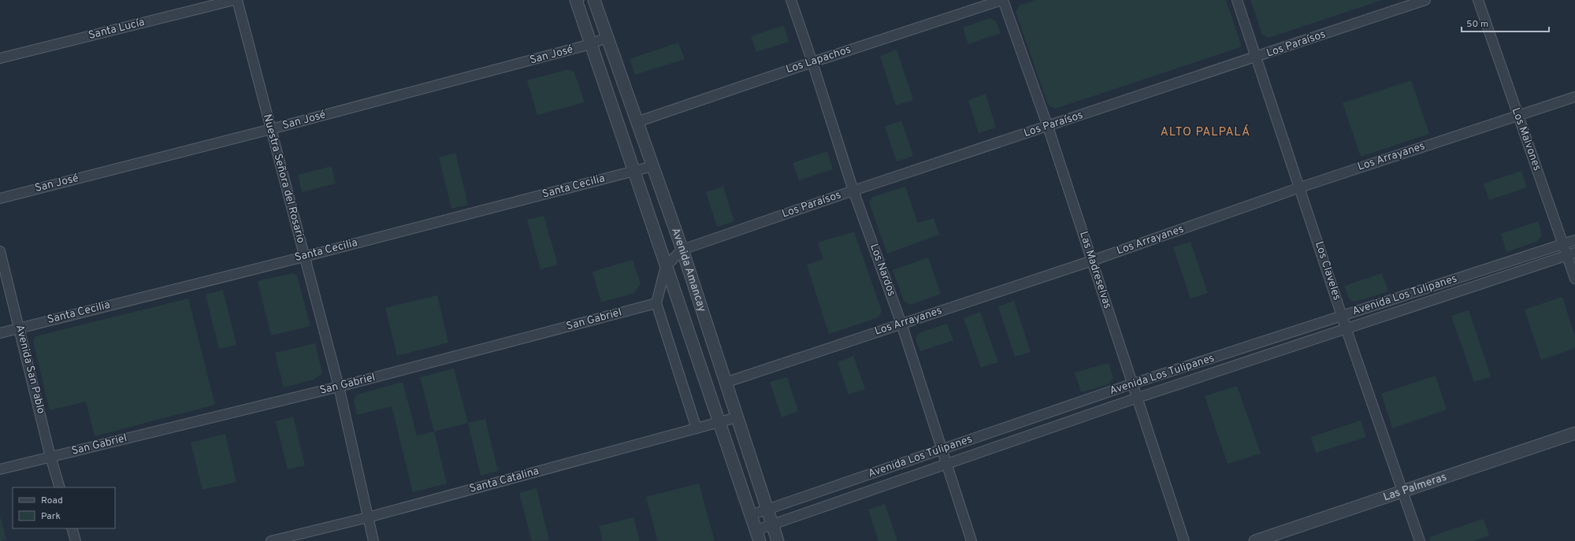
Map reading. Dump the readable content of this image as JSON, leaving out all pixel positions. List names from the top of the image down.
{
  "streets": {
    "street": [
      "Santa Lucía",
      "Los Paraísos",
      "San José",
      "Los Lapachos",
      "Los Malvones",
      "Los Arrayanes",
      "Nuestra Señora del Rosario",
      "Santa Cecilia",
      "Avenida Amancay",
      "Los Nardos",
      "Las Madreselvas",
      "Los Claveles",
      "Avenida Los Tulipanes",
      "San Gabriel",
      "Avenida San Pablo",
      "Santa Catalina",
      "Las Palmeras"
    ]
  },
  "crossings": [
    ["Los Paraísos", "Avenida Amancay"],
    ["Los Paraísos", "Los Nardos"],
    ["Los Paraísos", "Las Madreselvas"],
    ["Los Paraísos", "Los Claveles"],
    ["San José", "Nuestra Señora del Rosario"],
    ["San José", "Avenida Amancay"],
    ["Los Lapachos", "Avenida Amancay"],
    ["Los Lapachos", "Los Nardos"],
    ["Los Lapachos", "Las Madreselvas"],
    ["Los Malvones", "Los Arrayanes"],
    ["Los Malvones", "Avenida Los Tulipanes"],
    ["Los Arrayanes", "Avenida Amancay"],
    ["Los Arrayanes", "Los Nardos"],
    ["Los Arrayanes", "Las Madreselvas"],
    ["Los Arrayanes", "Los Claveles"],
    ["Nuestra Señora del Rosario", "Santa Cecilia"],
    ["Nuestra Señora del Rosario", "San Gabriel"],
    ["Nuestra Señora del Rosario", "Santa Catalina"],
    ["Santa Cecilia", "Avenida Amancay"],
    ["Santa Cecilia", "Avenida San Pablo"],
    ["Avenida Amancay", "Avenida Los Tulipanes"],
    ["Avenida Amancay", "Santa Catalina"],
    ["Los Nardos", "Avenida Los Tulipanes"],
    ["Las Madreselvas", "Avenida Los Tulipanes"],
    ["Los Claveles", "Avenida Los Tulipanes"],
    ["Los Claveles", "Las Palmeras"],
    ["San Gabriel", "Avenida San Pablo"]
  ],
  "districts": ["ALTO PALPALÁ"],
  "legend": ["Road", "Park"],
  "scale_bar": "50 m"
}
